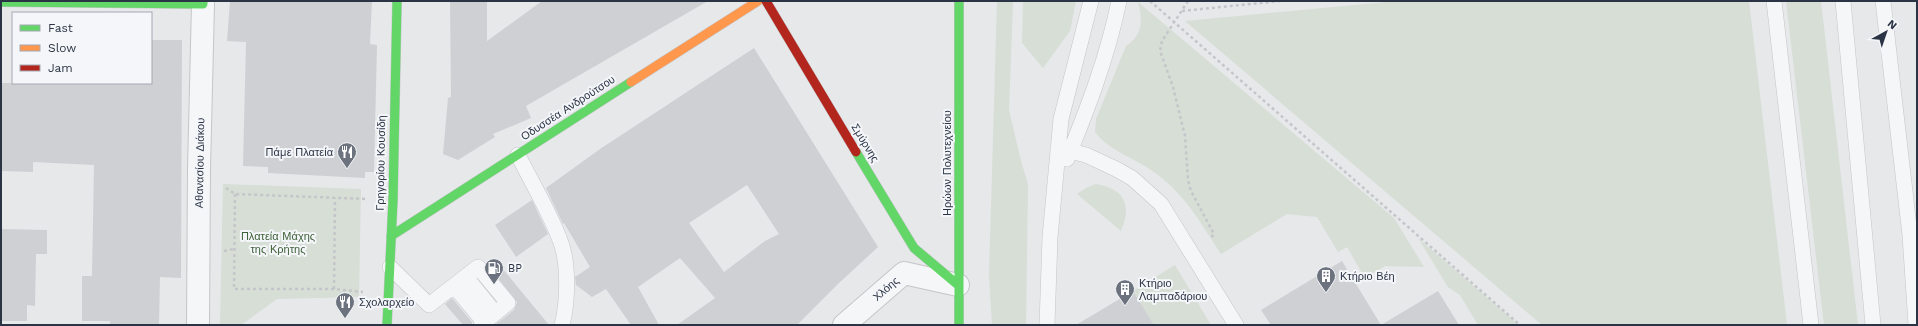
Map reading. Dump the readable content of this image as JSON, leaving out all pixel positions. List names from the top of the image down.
{
  "streets": {
    "street": [
      "Οδυσσέα Ανδρούτσου",
      "Σμύρνης",
      "Αθανασίου Διάκου",
      "Γρηγορίου Κουσίδη",
      "Ηρώων Πολυτεχνείου",
      "Χλόης"
    ]
  },
  "crossings": [
    ["Οδυσσέα Ανδρούτσου", "Γρηγορίου Κουσίδη"],
    ["Σμύρνης", "Ηρώων Πολυτεχνείου"],
    ["Σμύρνης", "Χλόης"],
    ["Ηρώων Πολυτεχνείου", "Χλόης"]
  ],
  "parks": ["Πλατεία Μάχης της Κρήτης"],
  "places": {
    "restaurant": ["Πάμε Πλατεία", "Σχολαρχείο"],
    "fuel station": ["BP"],
    "building": ["Κτήριο Βέη", "Κτήριο Λαμπαδάριου"]
  },
  "legend": ["Fast", "Slow", "Jam"],
  "north": "top right"
}
